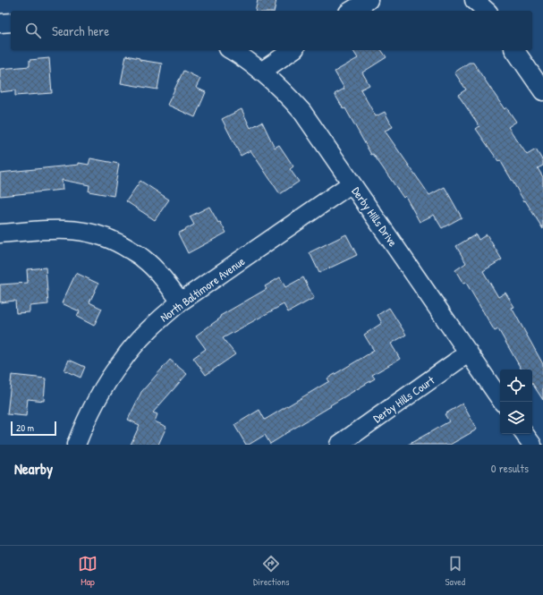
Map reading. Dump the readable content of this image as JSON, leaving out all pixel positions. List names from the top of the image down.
{
  "streets": {
    "street": ["Derby Hills Drive", "North Baltimore Avenue", "Derby Hills Court"]
  },
  "crossings": [
    ["Derby Hills Drive", "North Baltimore Avenue"],
    ["Derby Hills Drive", "Derby Hills Court"]
  ],
  "scale_bar": "20 m",
  "page": {
    "search": "Search here",
    "scale": "20 m",
    "heading": ["Nearby", "0 results"],
    "nav": ["Map", "Directions", "Saved"]
  }
}
